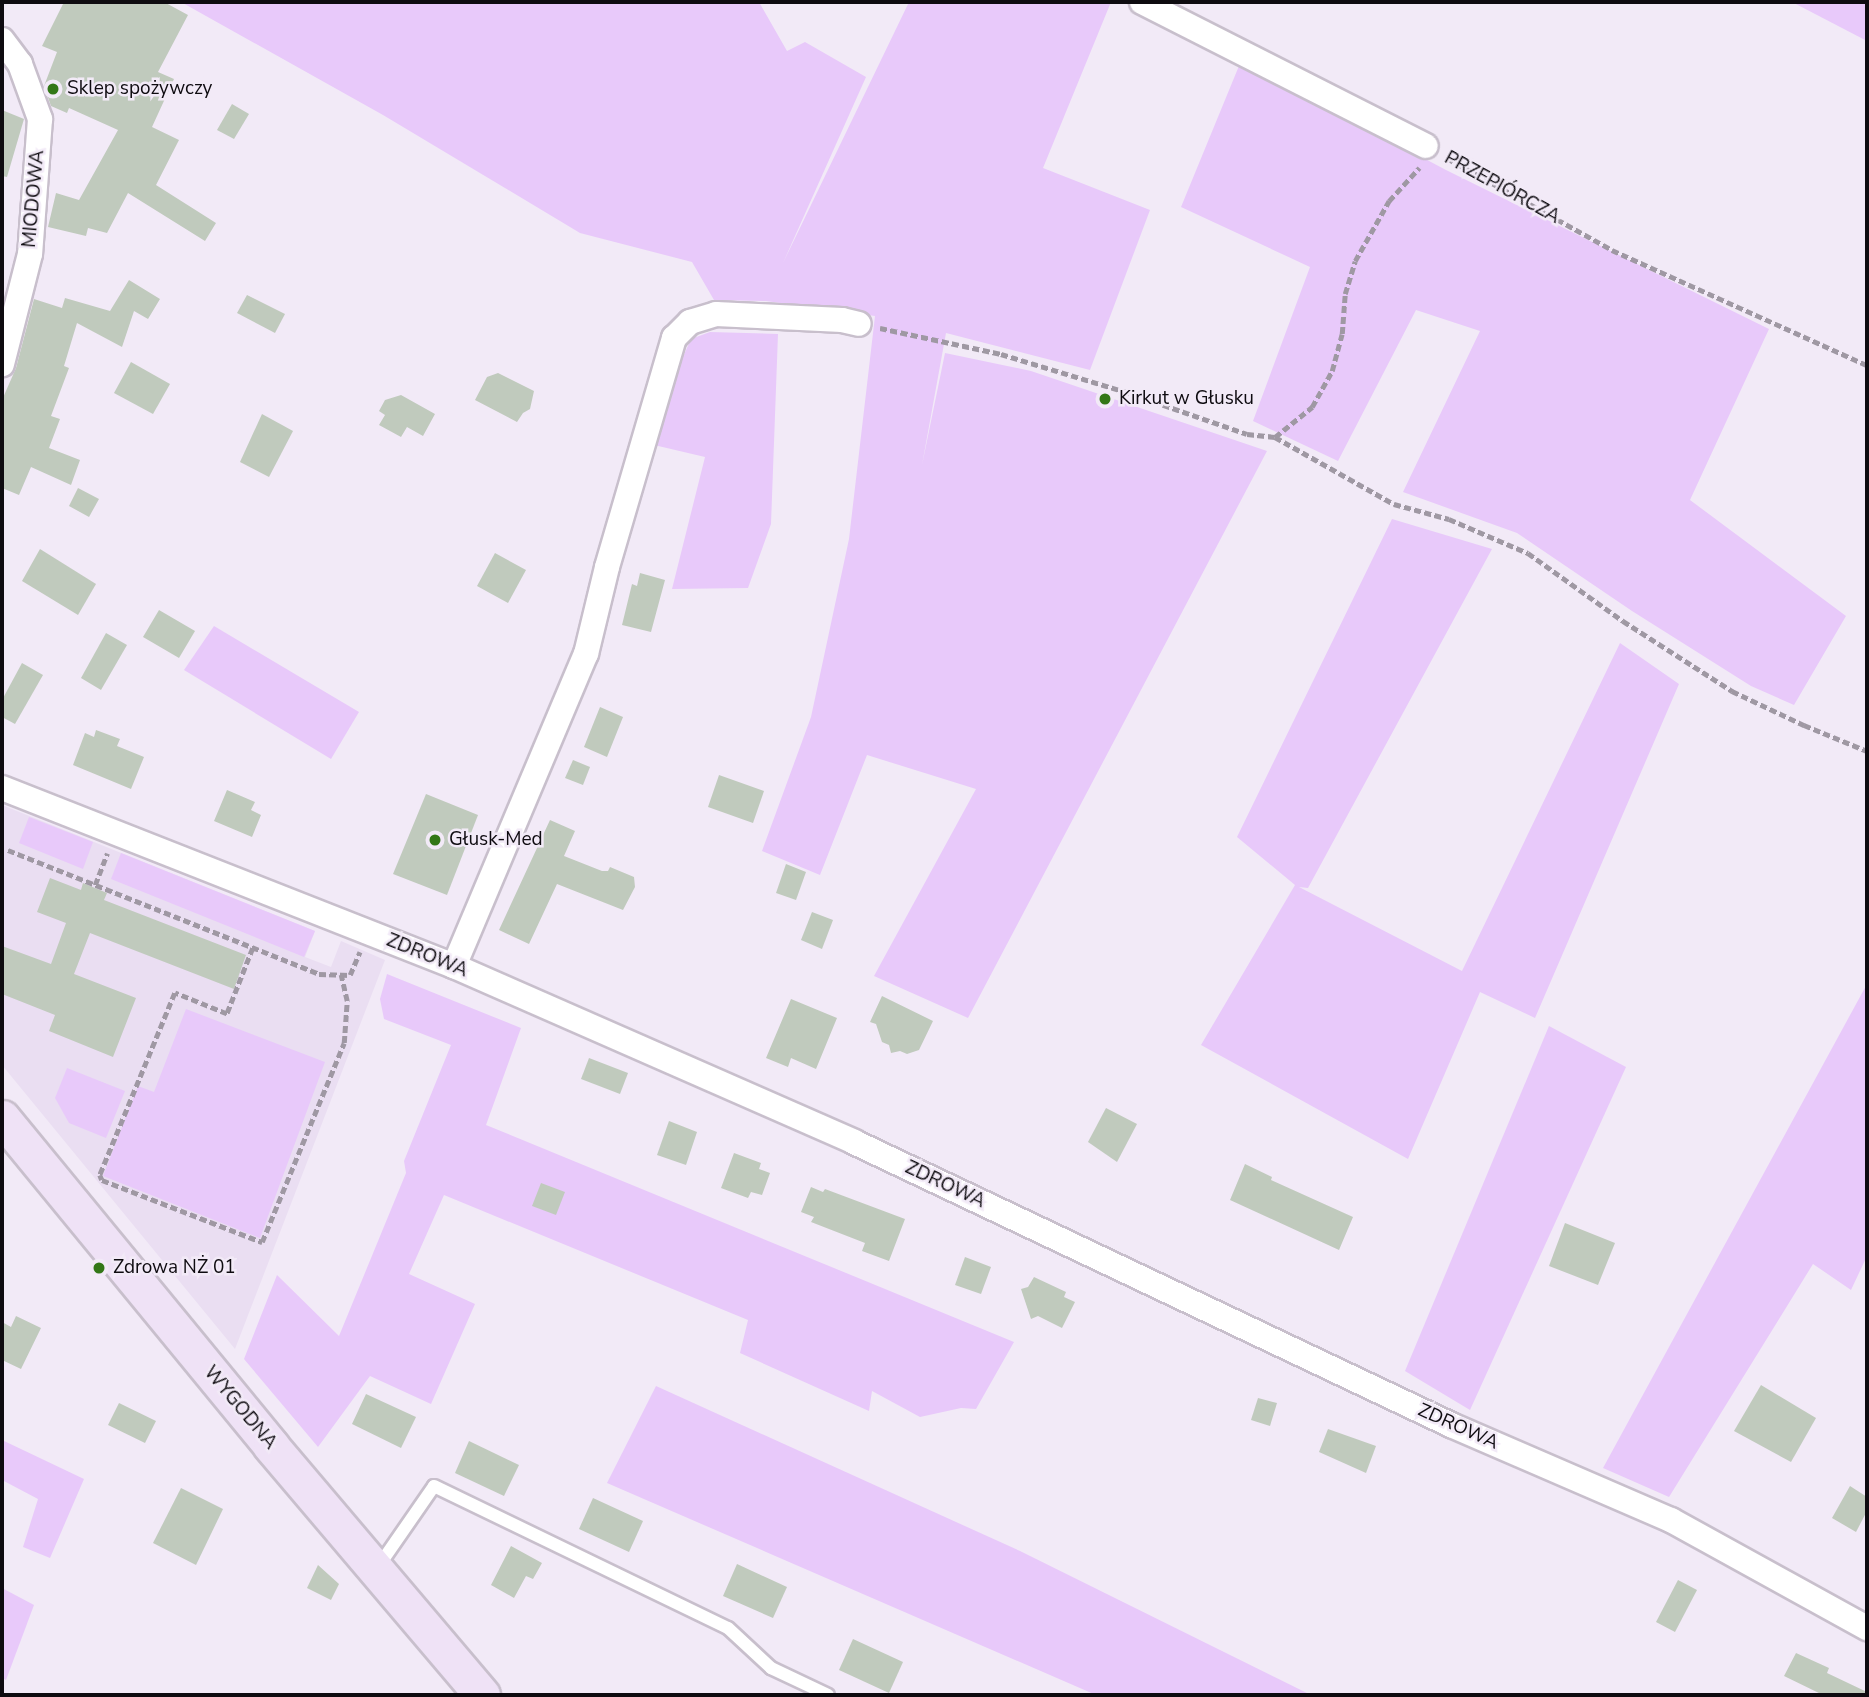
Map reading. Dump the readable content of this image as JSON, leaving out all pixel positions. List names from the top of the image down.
{
  "streets": {
    "street": [
      "PRZEPIÓRCZA",
      "MIODOWA",
      "ZDROWA",
      "WYGODNA"
    ]
  },
  "places": [
    "Sklep spożywczy",
    "Kirkut w Głusku",
    "Głusk-Med",
    "Zdrowa NŻ 01"
  ]
}
